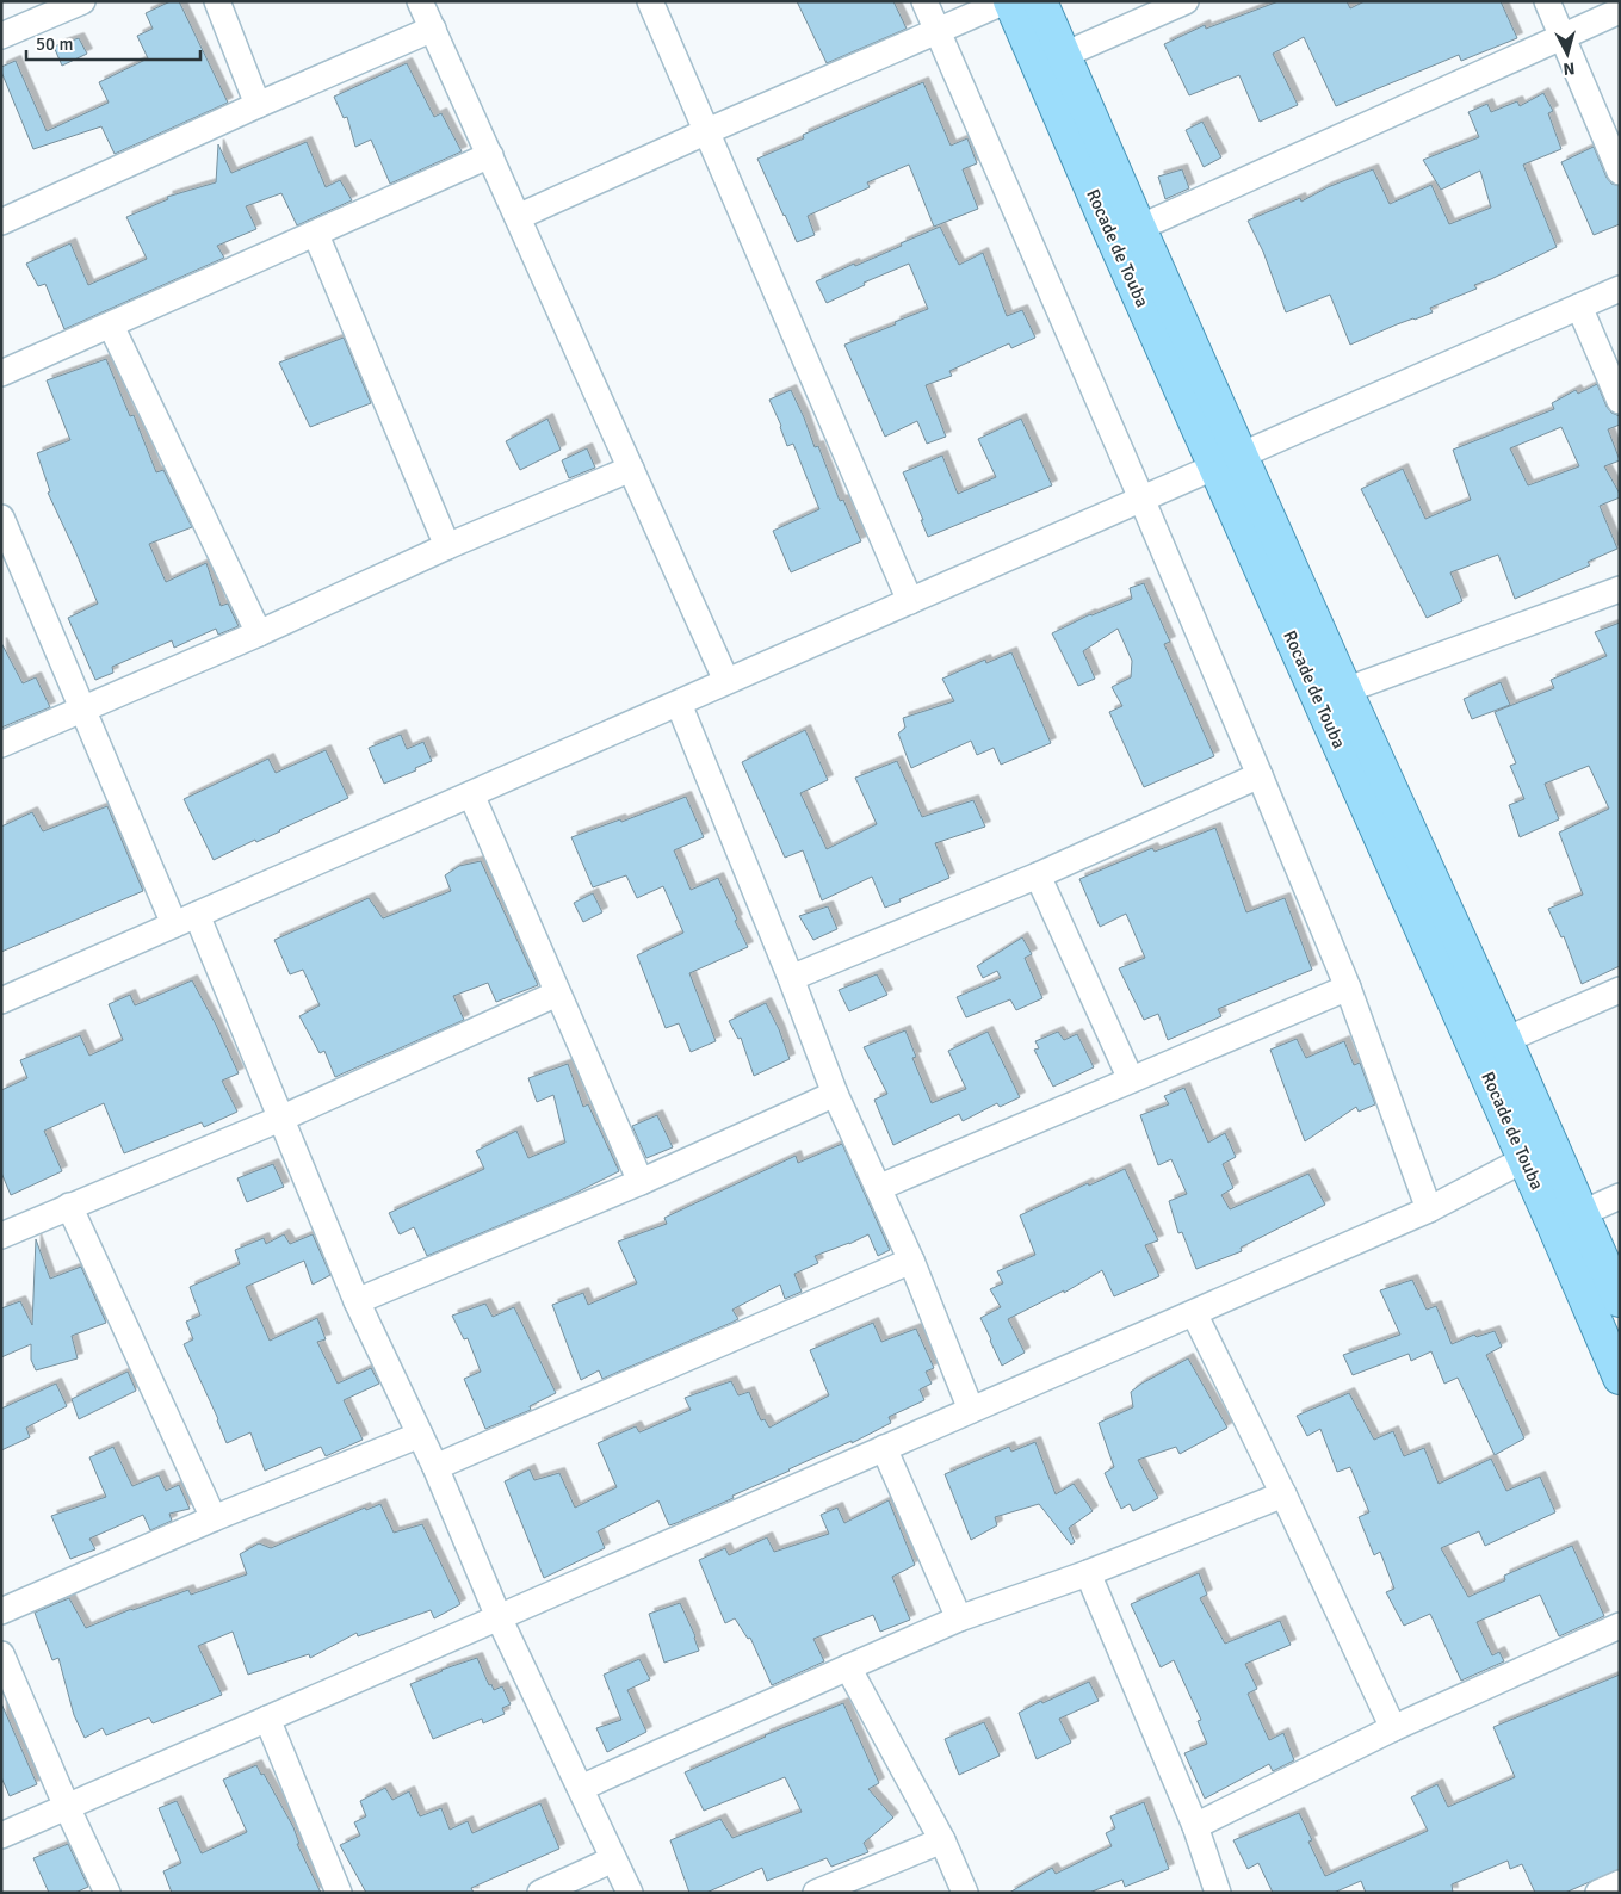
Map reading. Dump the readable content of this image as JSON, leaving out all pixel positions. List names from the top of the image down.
{
  "streets": {
    "main road": ["Rocade de Touba"]
  },
  "scale_bar": "50 m",
  "north": "bottom"
}
